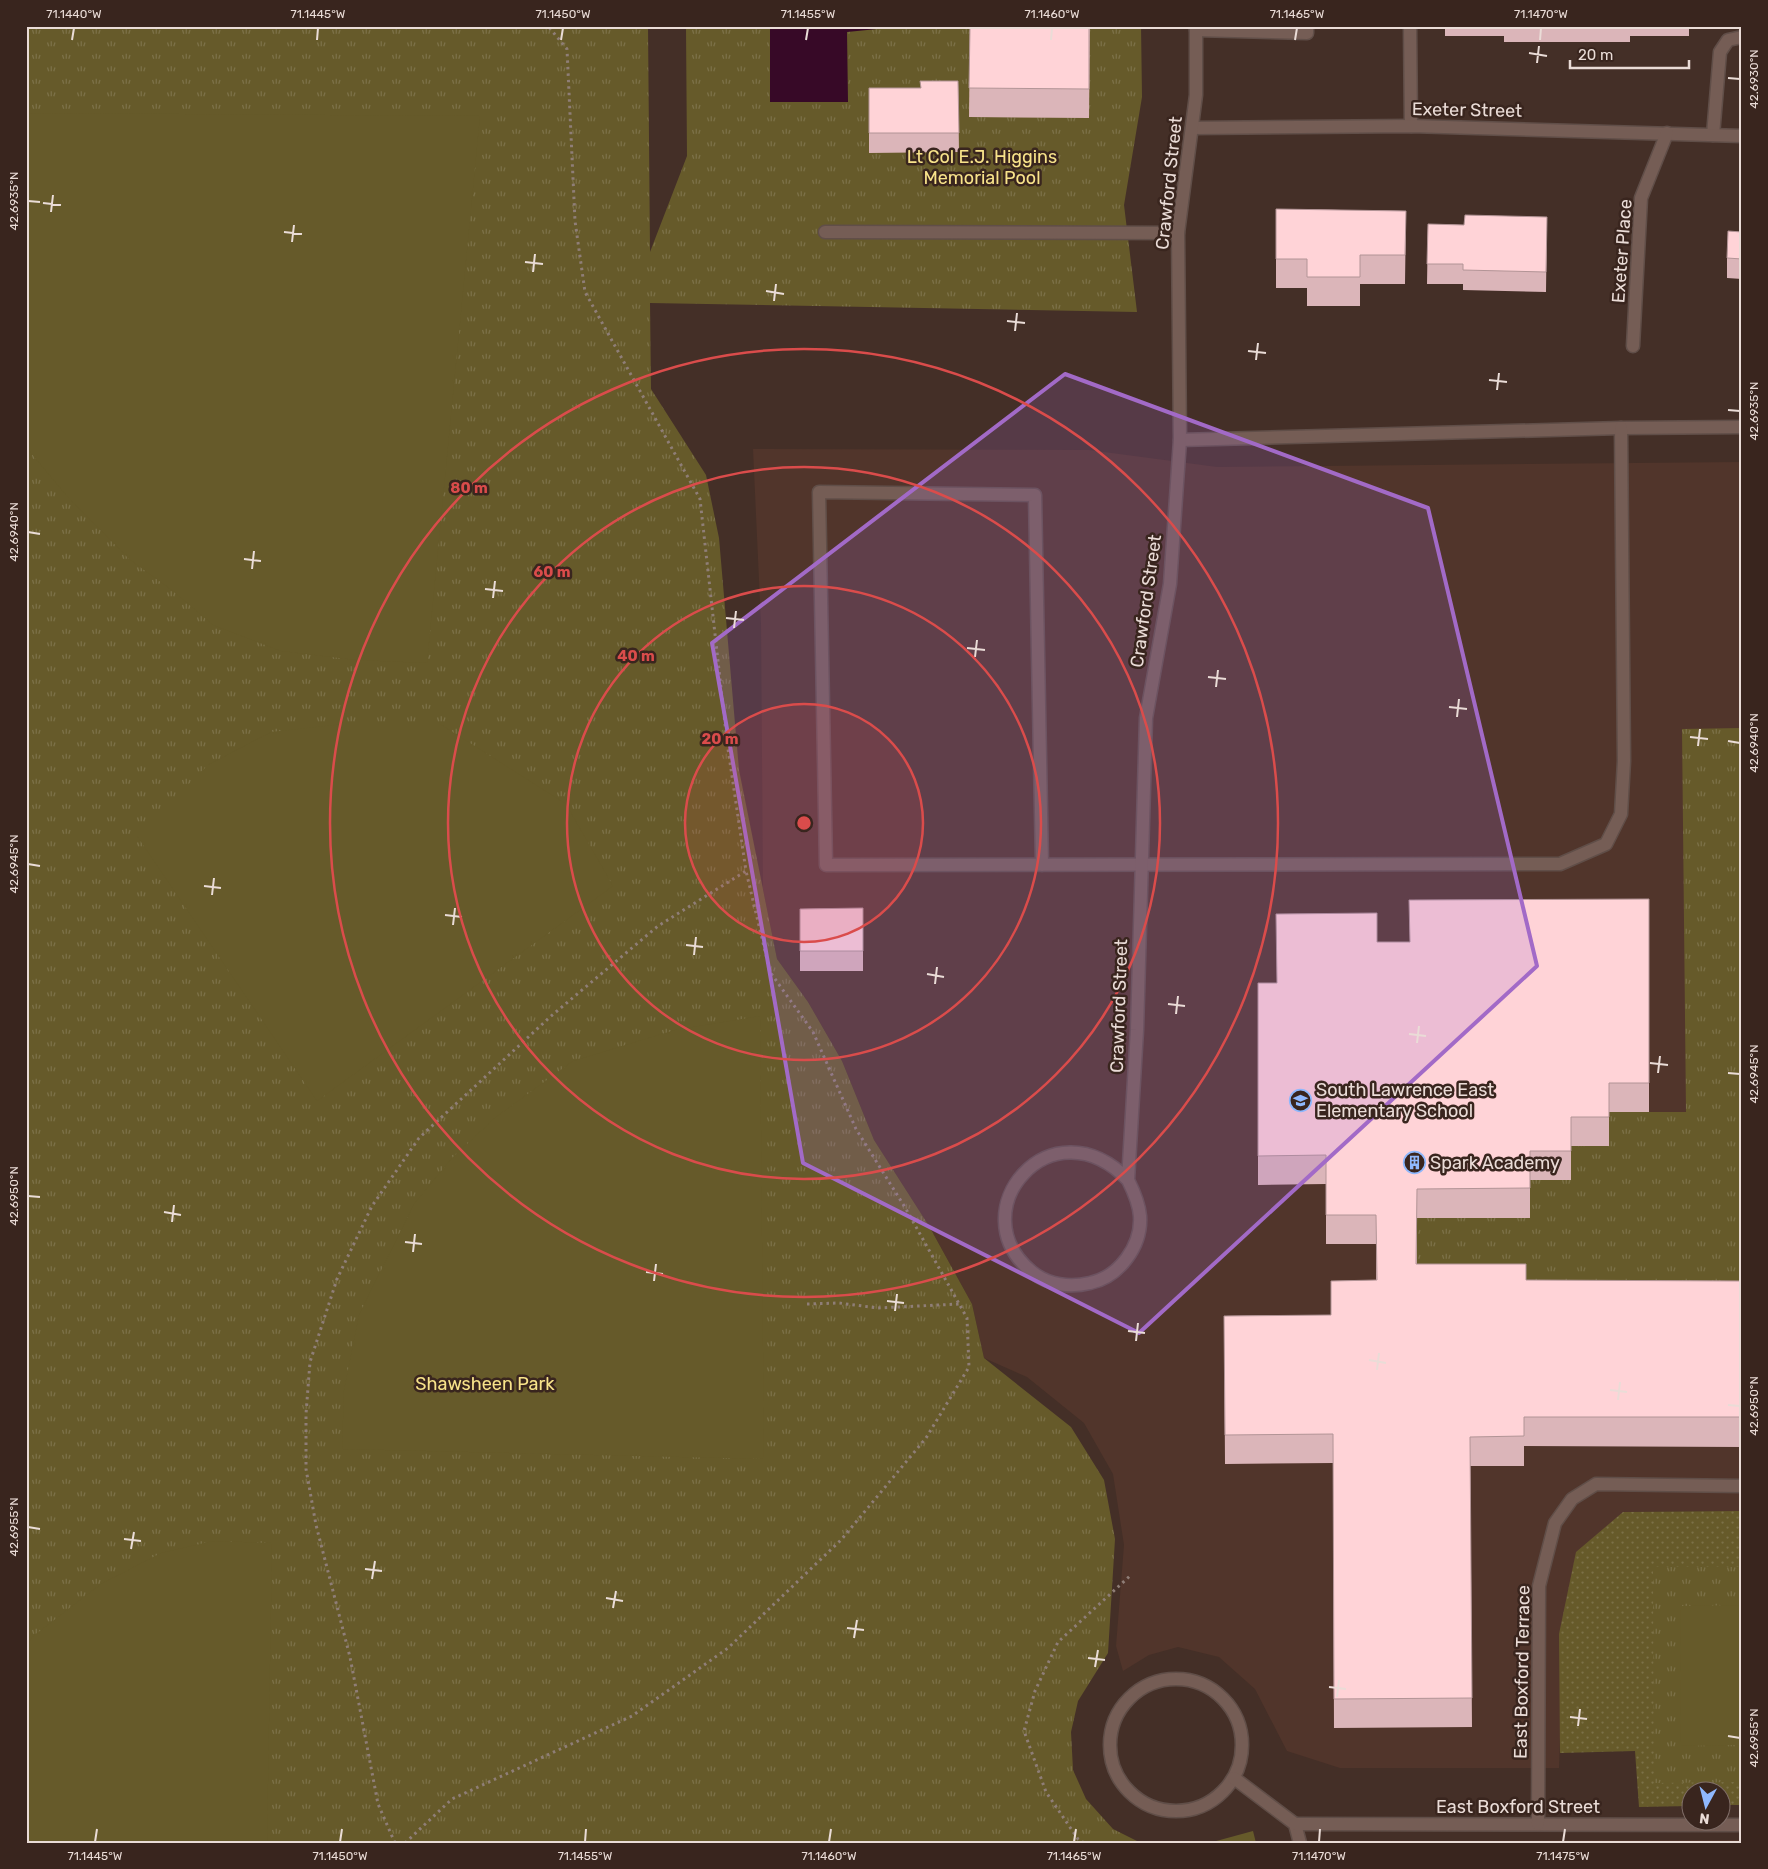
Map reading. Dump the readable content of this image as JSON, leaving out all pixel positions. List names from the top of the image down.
{
  "streets": {
    "street": [
      "Exeter Street",
      "Crawford Street",
      "Exeter Place",
      "East Boxford Terrace",
      "East Boxford Street"
    ]
  },
  "crossings": [
    ["Exeter Street", "Crawford Street"],
    ["Exeter Street", "Exeter Place"],
    ["East Boxford Terrace", "East Boxford Street"]
  ],
  "parks": ["Lt Col E.J. Higgins Memorial Pool", "Shawsheen Park"],
  "places": {
    "school or university": ["South Lawrence East Elementary School"],
    "building": ["Spark Academy"]
  },
  "scale_bar": "20 m",
  "north": "bottom",
  "coordinates": [
    "71.1440°W",
    "71.1445°W",
    "71.1450°W",
    "71.1455°W",
    "71.1460°W",
    "71.1465°W",
    "71.1470°W",
    "42.6930°N",
    "42.6935°N",
    "42.6940°N",
    "42.6945°N",
    "42.6950°N",
    "42.6955°N",
    "71.1475°W"
  ],
  "rings": [
    "80 m",
    "60 m",
    "40 m",
    "20 m"
  ]
}
